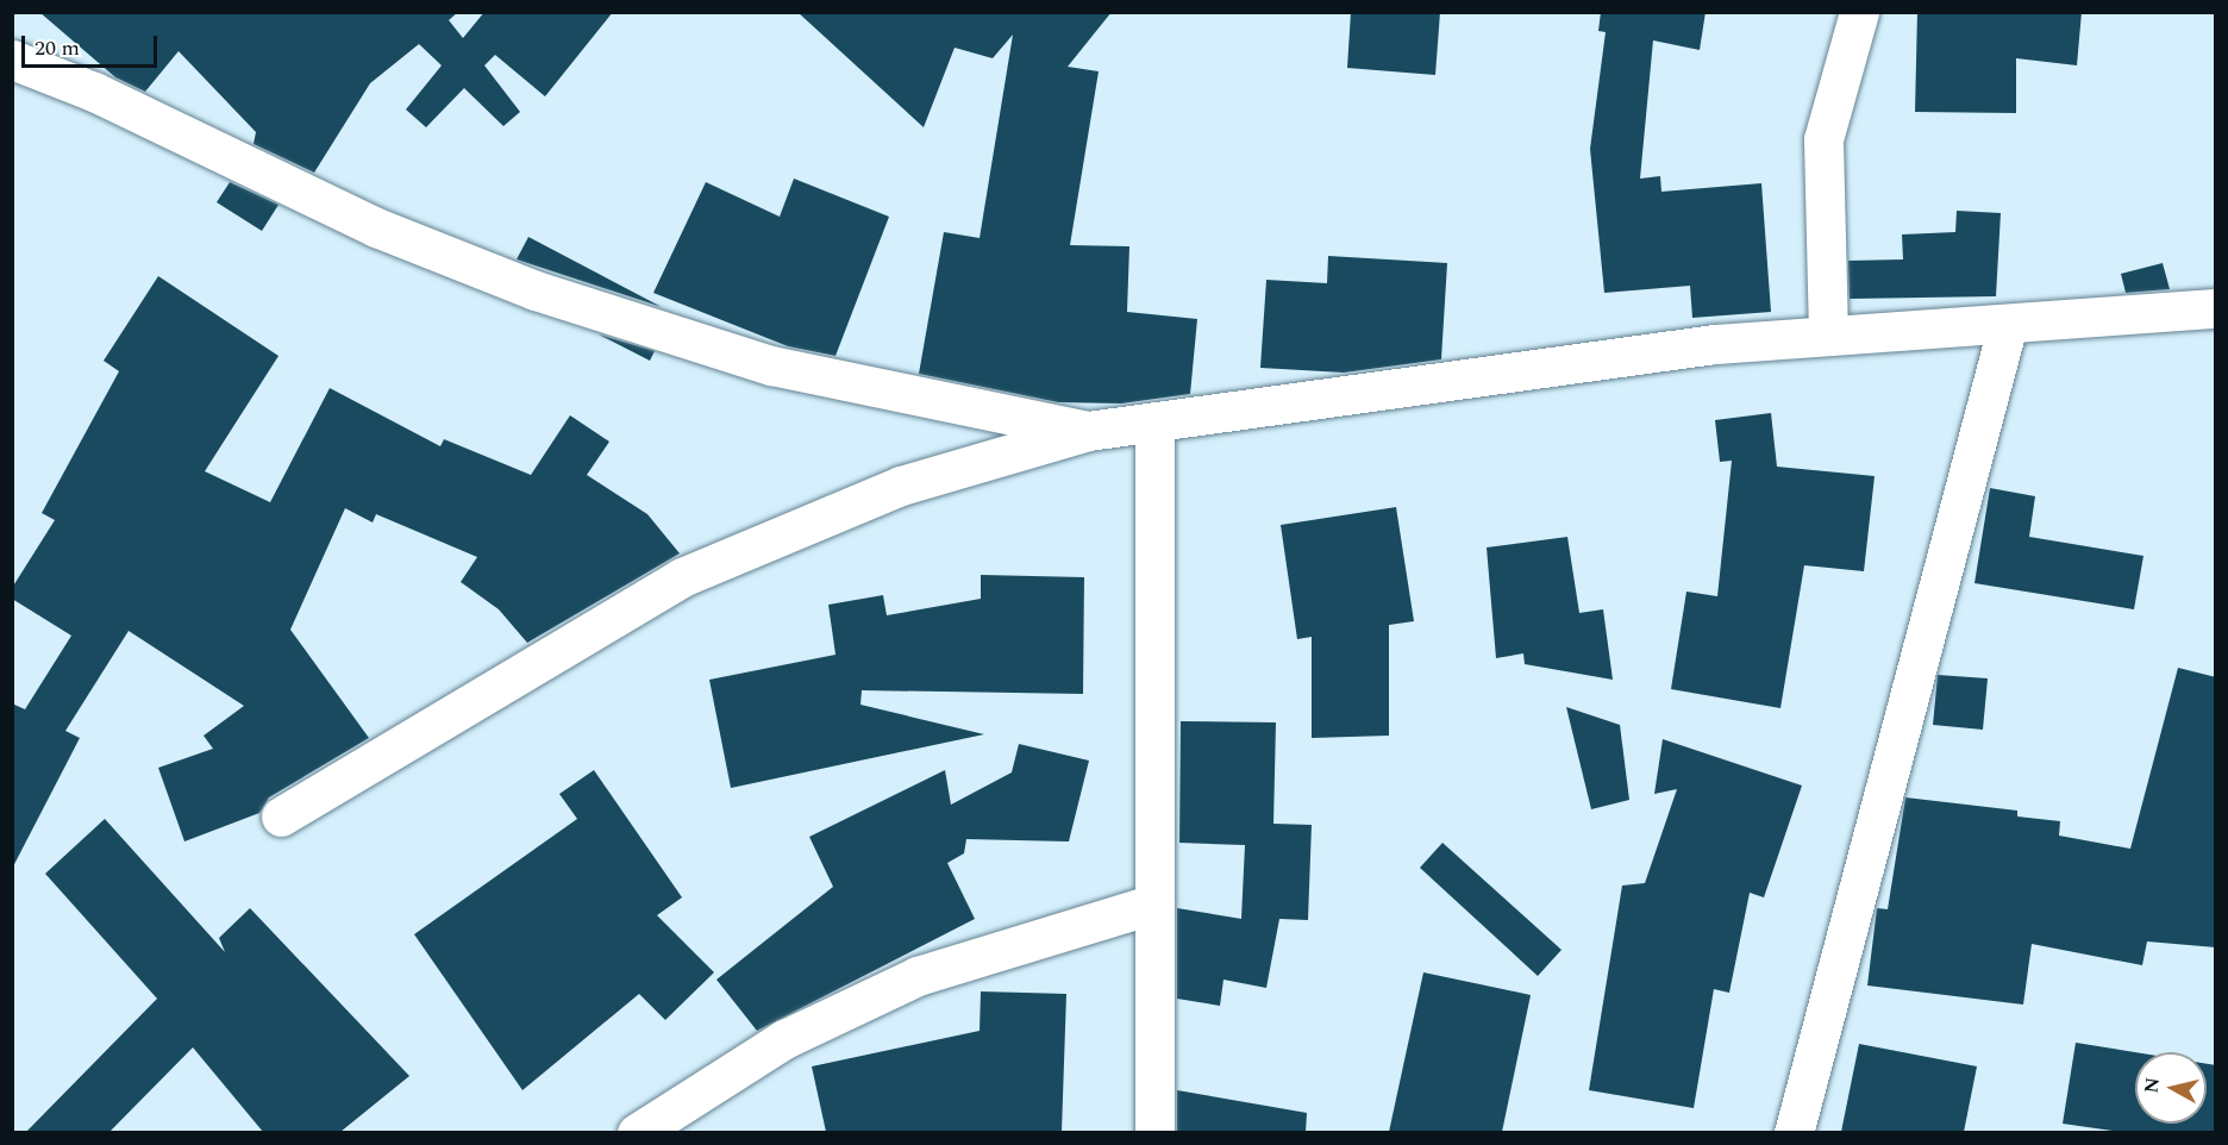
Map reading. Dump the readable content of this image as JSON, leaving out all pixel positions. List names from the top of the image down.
{
  "scale_bar": "20 m",
  "north": "left"
}
